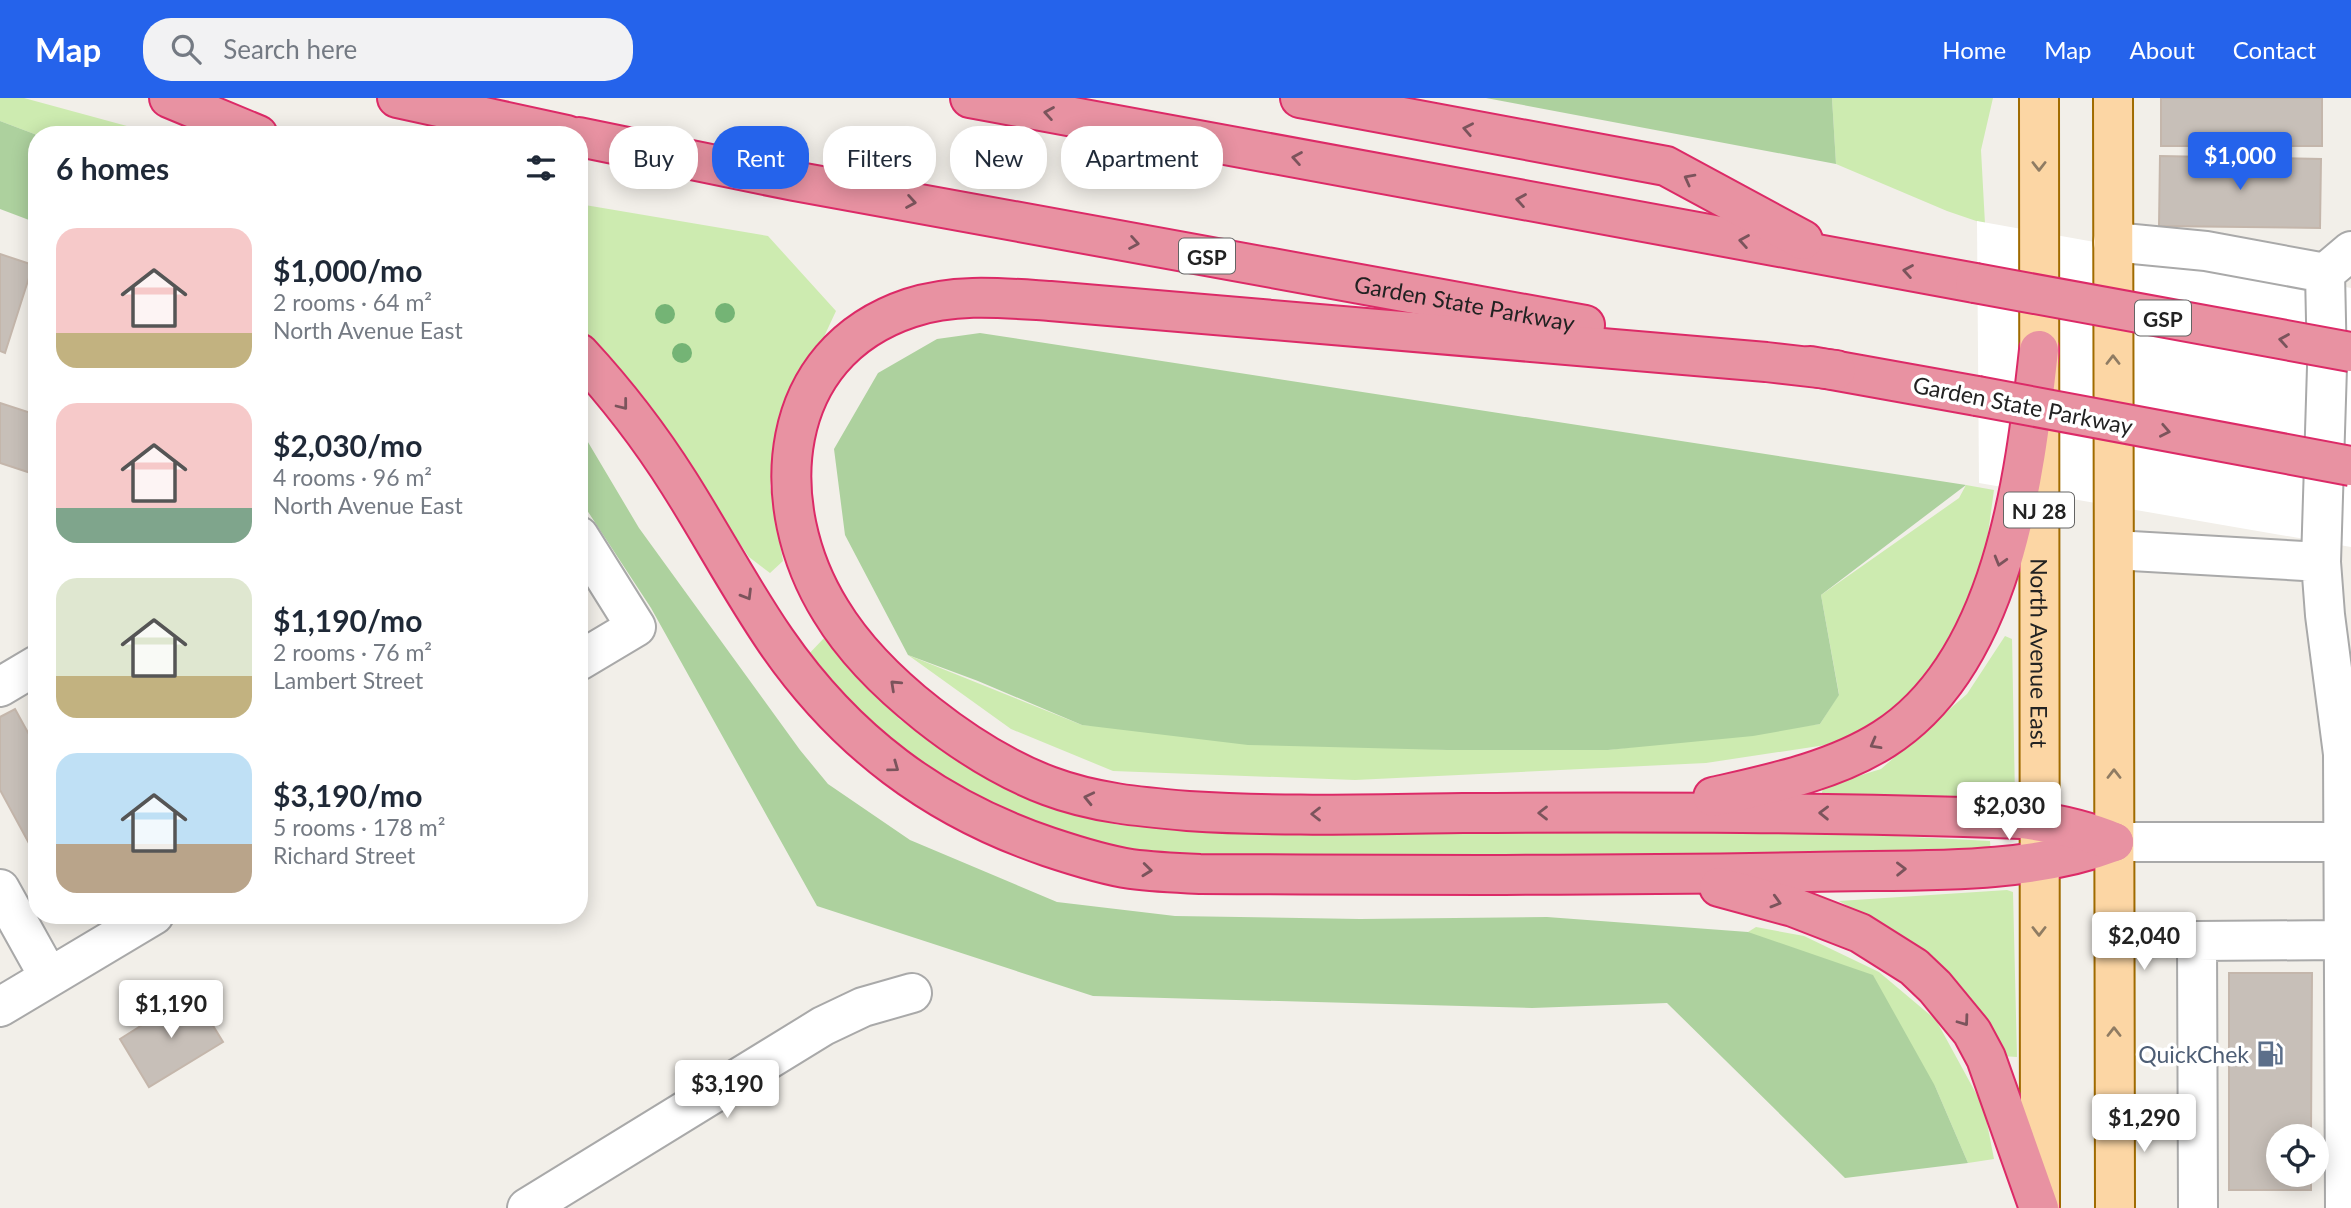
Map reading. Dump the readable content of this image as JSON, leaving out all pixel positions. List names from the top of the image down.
{
  "streets": {
    "highway": ["GSP", "Garden State Parkway"],
    "main road": ["NJ 28", "North Avenue East"]
  },
  "places": {
    "fuel station": ["QuickChek"]
  },
  "page": {
    "header": "Map",
    "search": "Search here",
    "nav": [
      "Home",
      "Map",
      "About",
      "Contact"
    ],
    "chip": [
      "Buy",
      "Rent",
      "Filters",
      "New",
      "Apartment"
    ],
    "heading": "6 homes",
    "price": [
      "$1,000",
      "$2,030",
      "$2,040",
      "$1,190",
      "$3,190",
      "$1,290"
    ],
    "list": [
      {
        "name": "$1,000/mo",
        "note": "2 rooms · 64 m² · North Avenue East"
      },
      {
        "name": "$2,030/mo",
        "note": "4 rooms · 96 m² · North Avenue East"
      },
      {
        "name": "$1,190/mo",
        "note": "2 rooms · 76 m² · Lambert Street"
      },
      {
        "name": "$3,190/mo",
        "note": "5 rooms · 178 m² · Richard Street"
      }
    ]
  }
}
